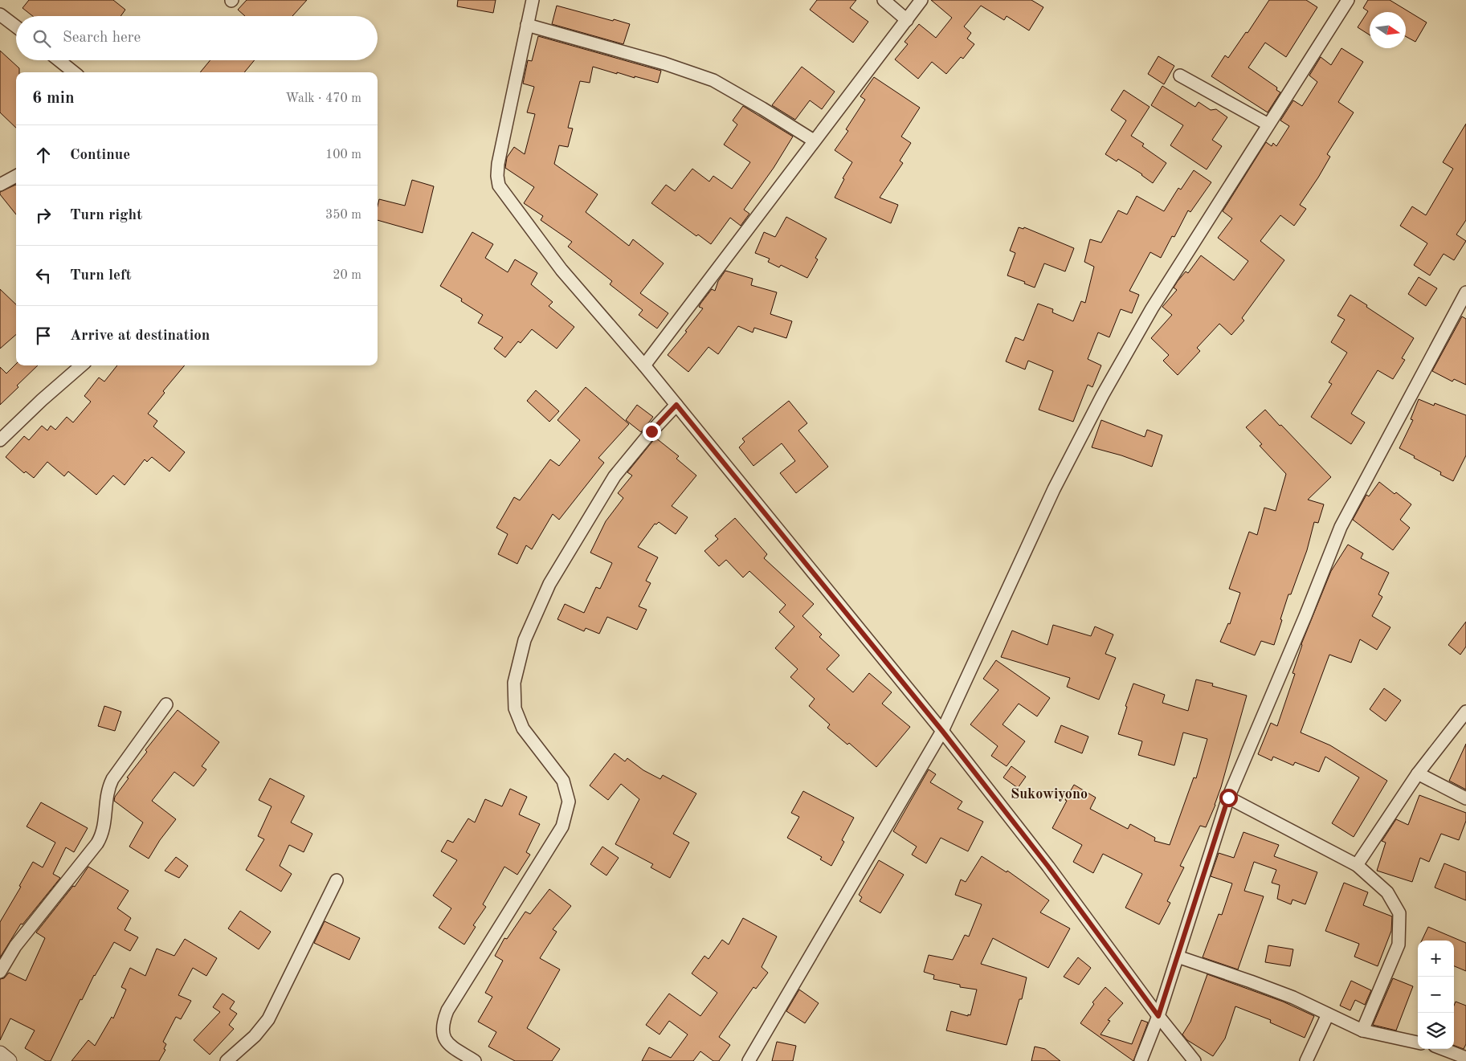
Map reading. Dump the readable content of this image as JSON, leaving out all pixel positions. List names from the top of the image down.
{
  "districts": ["Sukowiyono"],
  "north": "right",
  "page": {
    "search": "Search here",
    "heading": ["6 min", "Walk · 470 m"],
    "list": [
      ["Continue", "100 m"],
      ["Turn right", "350 m"],
      ["Turn left", "20 m"],
      "Arrive at destination"
    ],
    "map_buttons": ["+", "−"]
  }
}
